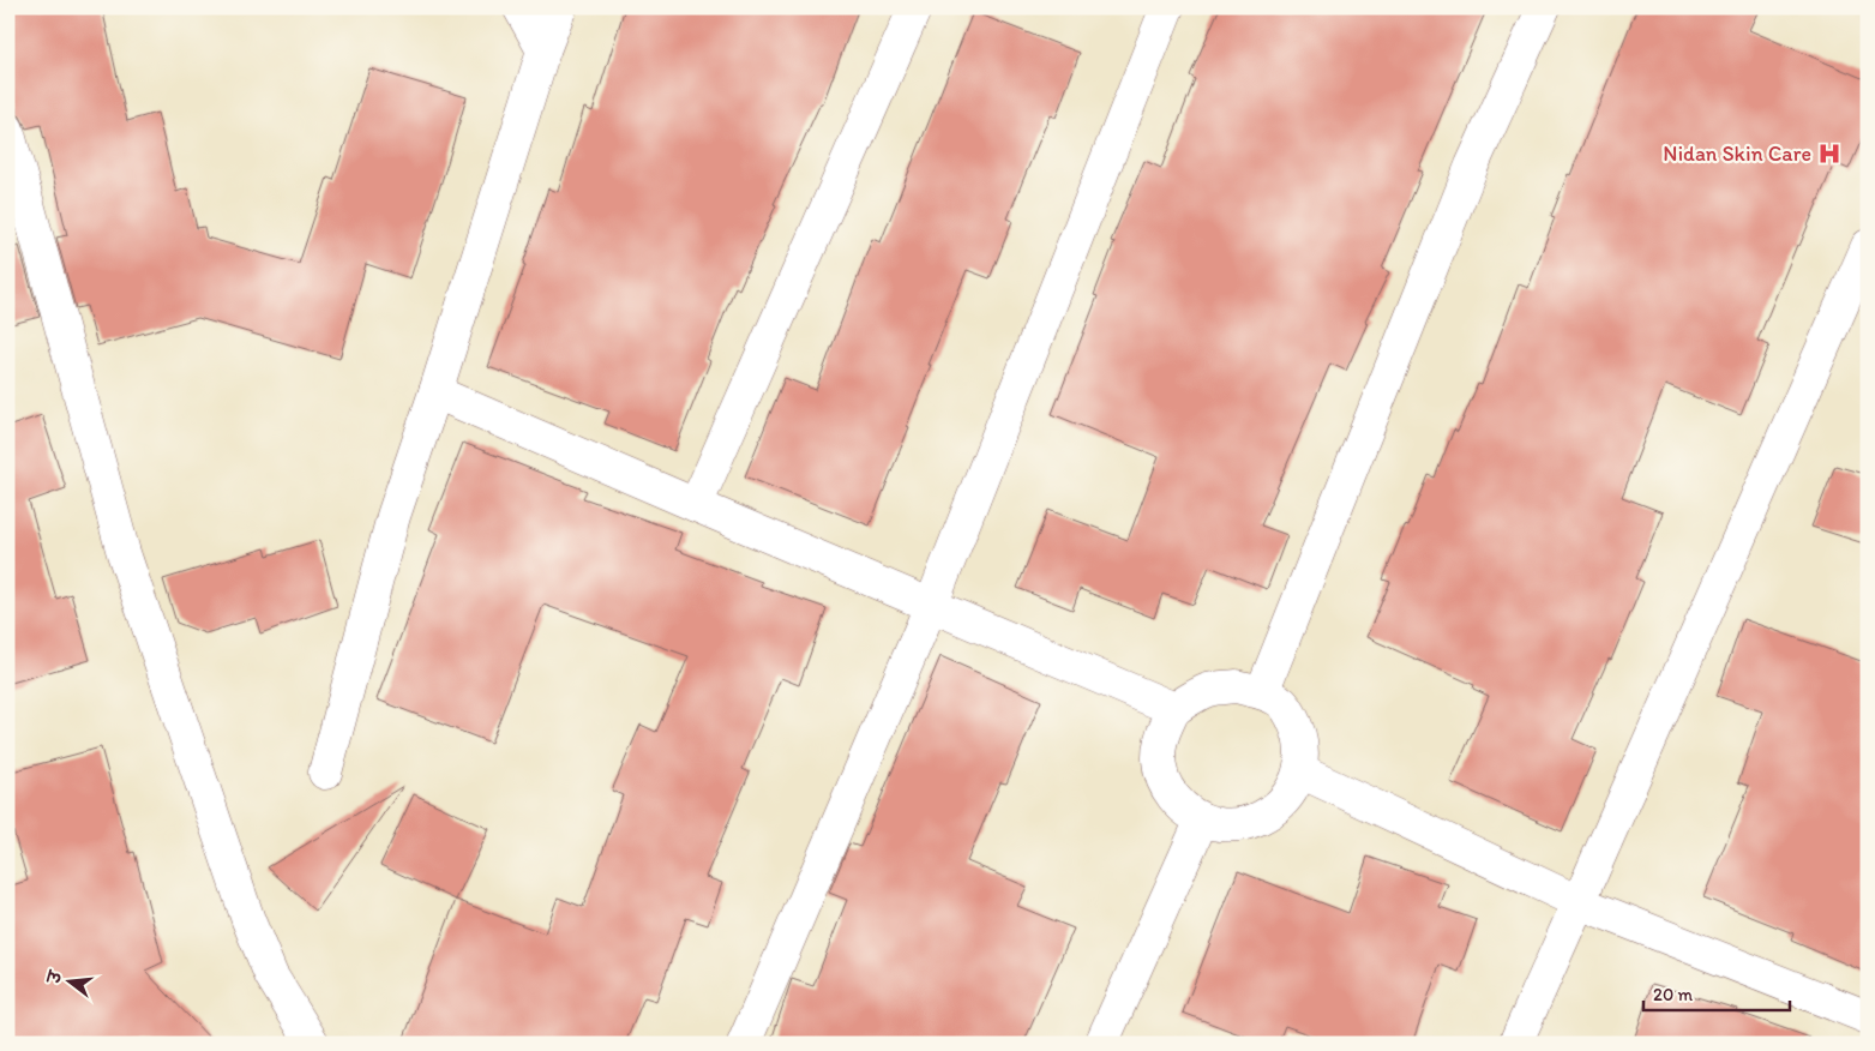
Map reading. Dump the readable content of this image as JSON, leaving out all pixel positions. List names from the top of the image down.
{
  "places": {
    "hospital": ["Nidan Skin Care"]
  },
  "scale_bar": "20 m",
  "north": "left"
}
